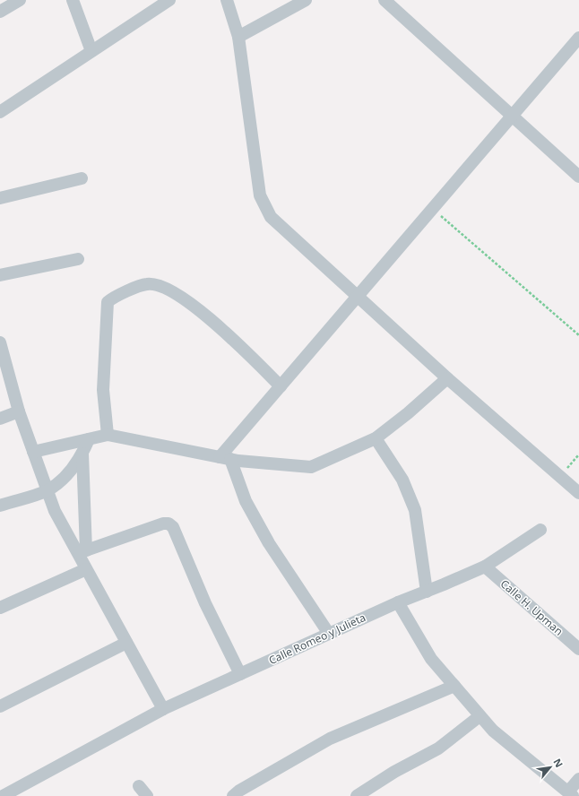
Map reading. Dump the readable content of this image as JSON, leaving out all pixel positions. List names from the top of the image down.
{
  "streets": {
    "street": ["Calle H. Upman", "Calle Romeo y Julieta"]
  },
  "crossings": [
    ["Calle H. Upman", "Calle Romeo y Julieta"]
  ],
  "north": "top right"
}
